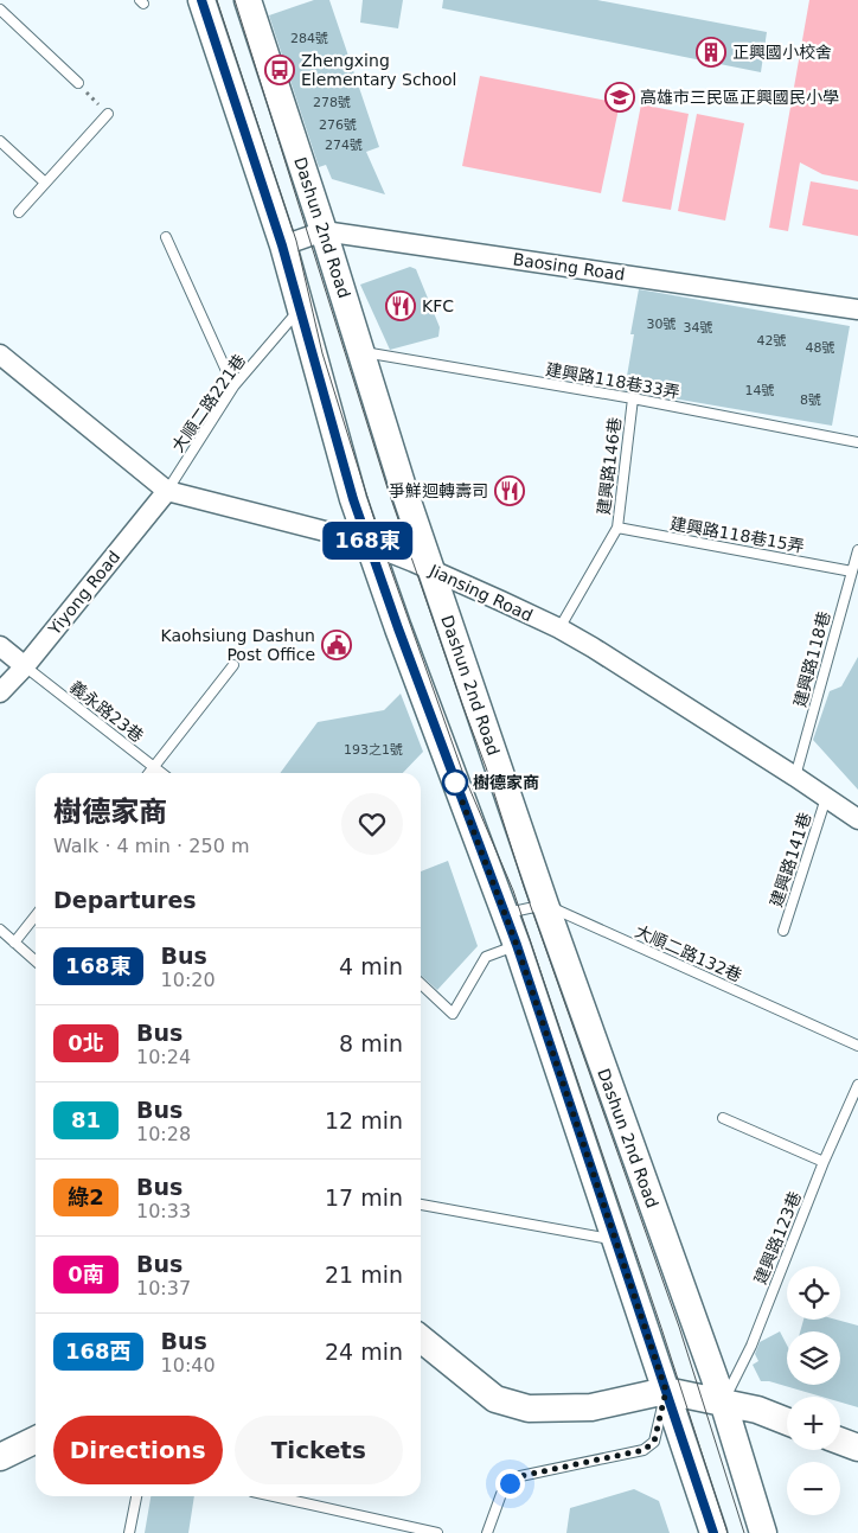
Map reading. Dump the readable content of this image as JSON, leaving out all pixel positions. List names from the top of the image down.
{
  "streets": {
    "street": [
      "Dashun 2nd Road",
      "Baosing Road",
      "Yiyong Road",
      "Jiansing Road"
    ],
    "lane": [
      "建興路118巷33弄",
      "大順二路221巷",
      "建興路146巷",
      "建興路118巷15弄",
      "建興路118巷",
      "義永路23巷",
      "建興路141巷",
      "大順二路132巷",
      "建興路123巷"
    ]
  },
  "crossings": [
    ["Dashun 2nd Road", "Baosing Road"],
    ["Dashun 2nd Road", "建興路118巷33弄"],
    ["Dashun 2nd Road", "Jiansing Road"],
    ["Dashun 2nd Road", "大順二路132巷"],
    ["Dashun 2nd Road", "建興路123巷"],
    ["建興路118巷33弄", "建興路146巷"],
    ["大順二路221巷", "Yiyong Road"],
    ["大順二路221巷", "Jiansing Road"],
    ["建興路146巷", "建興路118巷15弄"],
    ["建興路146巷", "Jiansing Road"],
    ["建興路118巷15弄", "建興路118巷"],
    ["Yiyong Road", "Jiansing Road"],
    ["Yiyong Road", "義永路23巷"],
    ["Jiansing Road", "建興路118巷"],
    ["Jiansing Road", "建興路141巷"]
  ],
  "places": {
    "building": ["正興國小校舍"],
    "bus stop": ["Zhengxing Elementary School"],
    "school or university": ["高雄市三民區正興國民小學"],
    "restaurant": ["KFC", "爭鮮迴轉壽司"],
    "public building": ["Kaohsiung Dashun Post Office"],
    "other": ["樹德家商"]
  },
  "lines": ["bus line 168東"],
  "house_numbers": [
    "284號",
    "278號",
    "276號",
    "274號",
    "30號",
    "34號",
    "42號",
    "48號",
    "14號",
    "8號",
    "193之1號"
  ],
  "page": {
    "on_map": "168東",
    "heading": [
      ["樹德家商", "Walk · 4 min · 250 m"],
      "Departures"
    ],
    "list": [
      {
        "mark": "168東",
        "name": "Bus",
        "note": "10:20",
        "value": "4 min"
      },
      {
        "mark": "0北",
        "name": "Bus",
        "note": "10:24",
        "value": "8 min"
      },
      {
        "mark": "81",
        "name": "Bus",
        "note": "10:28",
        "value": "12 min"
      },
      {
        "mark": "綠2",
        "name": "Bus",
        "note": "10:33",
        "value": "17 min"
      },
      {
        "mark": "0南",
        "name": "Bus",
        "note": "10:37",
        "value": "21 min"
      },
      {
        "mark": "168西",
        "name": "Bus",
        "note": "10:40",
        "value": "24 min"
      }
    ],
    "map_buttons": ["+", "−"],
    "buttons": ["Directions", "Tickets"]
  }
}
